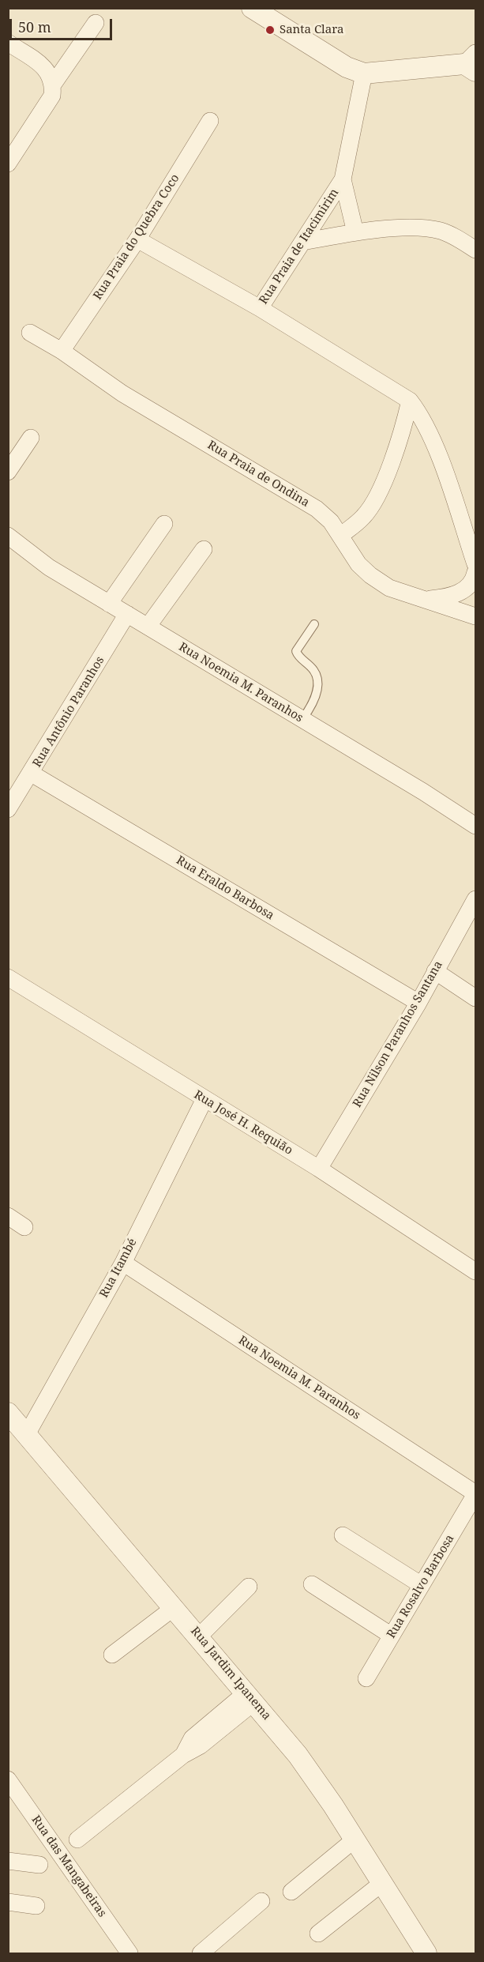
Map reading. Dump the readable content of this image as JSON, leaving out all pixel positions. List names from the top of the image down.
{
  "streets": {
    "street": [
      "Rua Praia do Quebra Coco",
      "Rua Praia de Itacimirim",
      "Rua Praia de Ondina",
      "Rua Noemia M. Paranhos",
      "Rua Antônio Paranhos",
      "Rua Eraldo Barbosa",
      "Rua Nilson Paranhos Santana",
      "Rua José H. Requião",
      "Rua Itambé",
      "Rua Rosalvo Barbosa",
      "Rua Jardim Ipanema",
      "Rua das Mangabeiras"
    ]
  },
  "crossings": [
    ["Rua Praia do Quebra Coco", "Rua Praia de Ondina"],
    ["Rua Noemia M. Paranhos", "Rua Antônio Paranhos"],
    ["Rua Noemia M. Paranhos", "Rua Itambé"],
    ["Rua Noemia M. Paranhos", "Rua Rosalvo Barbosa"],
    ["Rua Antônio Paranhos", "Rua Eraldo Barbosa"],
    ["Rua Eraldo Barbosa", "Rua Nilson Paranhos Santana"],
    ["Rua Nilson Paranhos Santana", "Rua José H. Requião"],
    ["Rua José H. Requião", "Rua Itambé"],
    ["Rua Itambé", "Rua Jardim Ipanema"]
  ],
  "places": ["Santa Clara"],
  "scale_bar": "50 m"
}
